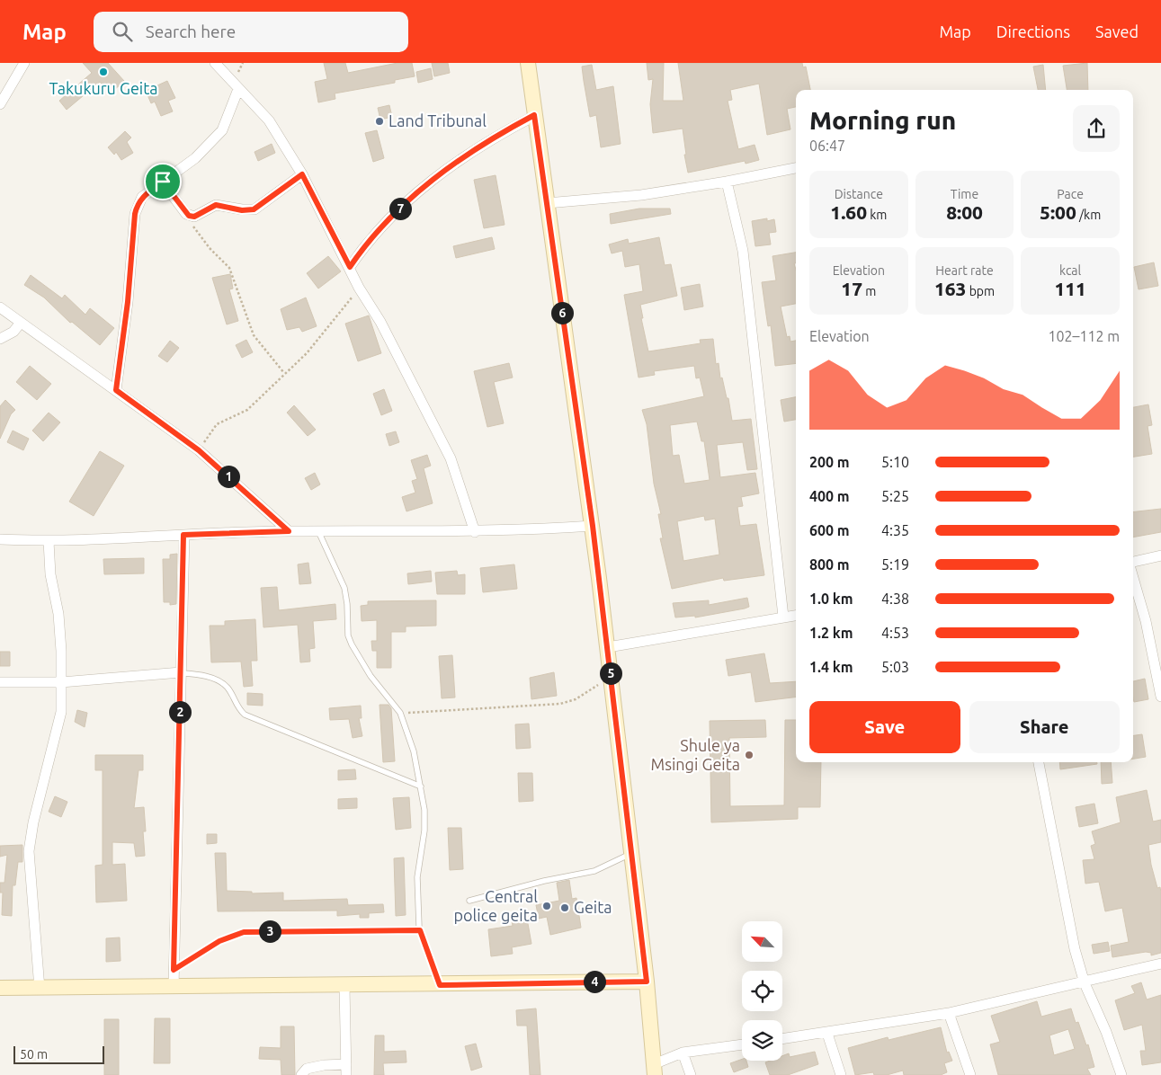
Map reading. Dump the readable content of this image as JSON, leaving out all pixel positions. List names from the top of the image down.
{
  "places": [
    "Takukuru Geita",
    "Land Tribunal",
    "Shule ya Msingi Geita",
    "Central police geita",
    "Geita"
  ],
  "scale_bar": "50 m",
  "north": "top left",
  "page": {
    "header": "Map",
    "search": "Search here",
    "nav": ["Map", "Directions", "Saved"],
    "heading": ["Morning run", "06:47"],
    "stats": [
      ["Distance", "1.60 km"],
      ["Time", "8:00"],
      ["Pace", "5:00 /km"],
      ["Elevation", "17 m"],
      ["Heart rate", "163 bpm"],
      ["kcal", "111"]
    ],
    "pins": [
      "7",
      "6",
      "1",
      "5",
      "2",
      "3",
      "4"
    ],
    "chart": ["Elevation", "102–112 m"],
    "list": [
      {
        "name": "200 m",
        "note": "5:10"
      },
      {
        "name": "400 m",
        "note": "5:25"
      },
      {
        "name": "600 m",
        "note": "4:35"
      },
      {
        "name": "800 m",
        "note": "5:19"
      },
      {
        "name": "1.0 km",
        "note": "4:38"
      },
      {
        "name": "1.2 km",
        "note": "4:53"
      },
      {
        "name": "1.4 km",
        "note": "5:03"
      }
    ],
    "buttons": ["Save", "Share"],
    "scale": "50 m"
  }
}
